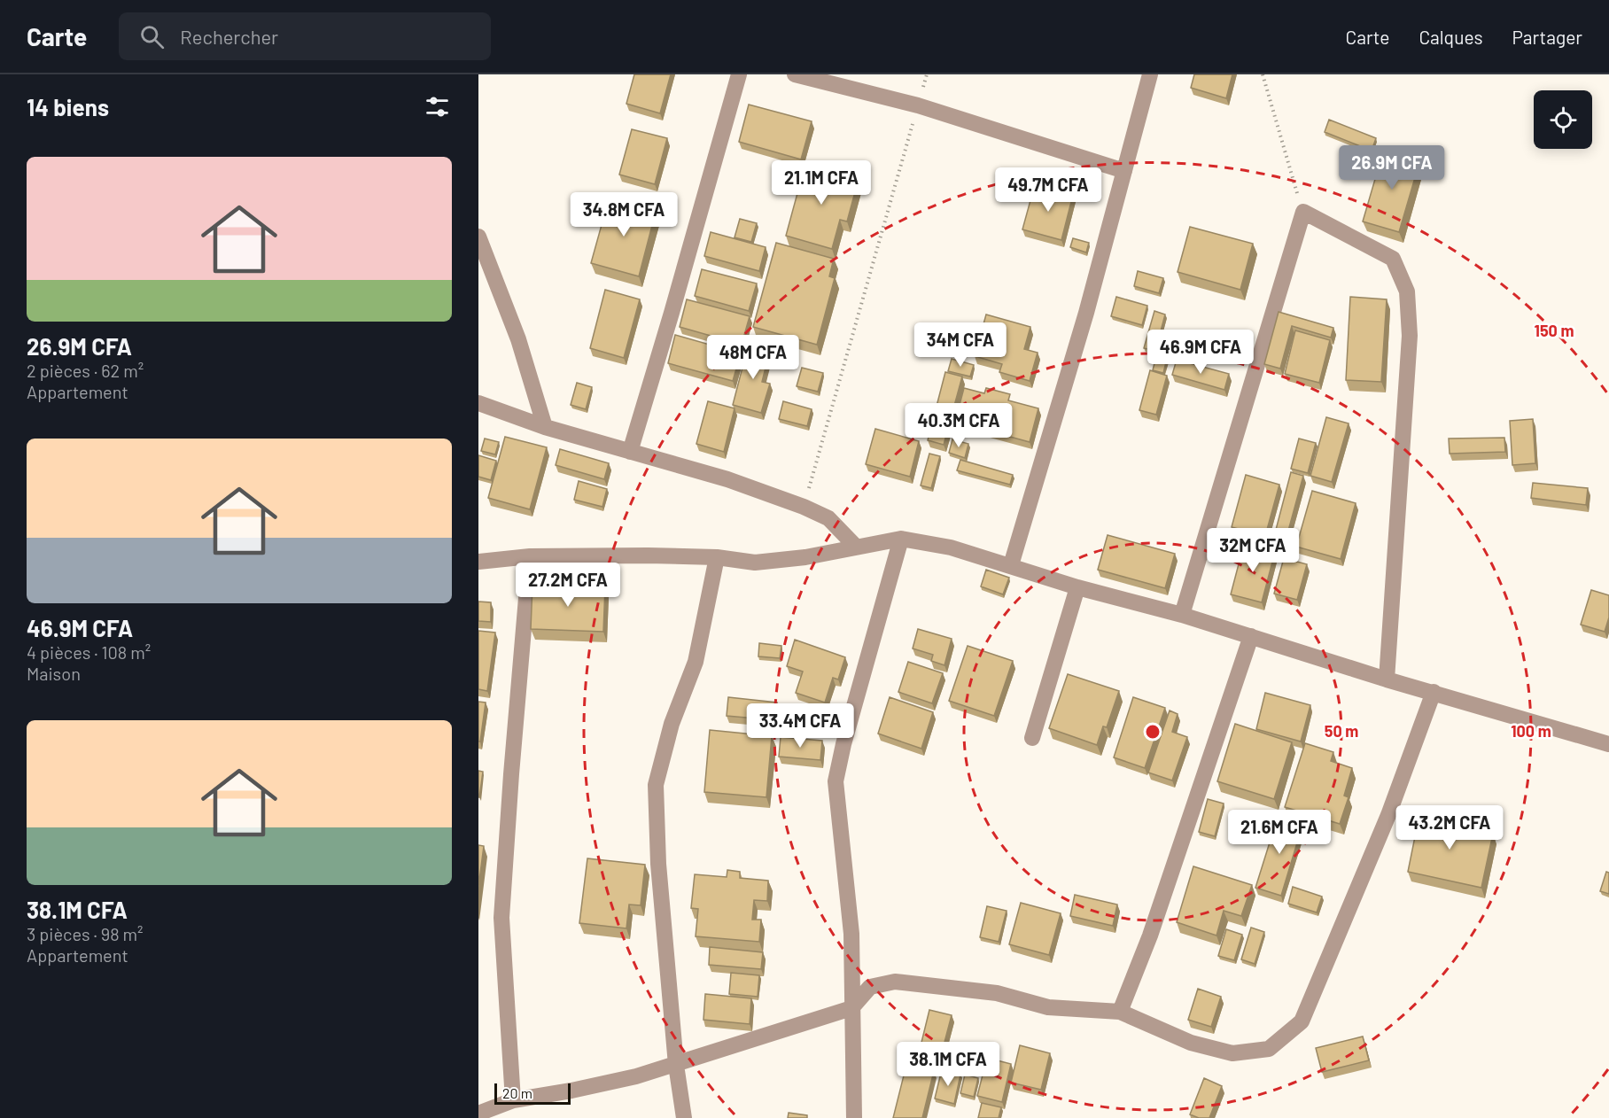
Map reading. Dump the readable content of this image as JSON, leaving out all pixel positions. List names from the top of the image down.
{
  "scale_bar": "20 m",
  "page": {
    "header": "Carte",
    "search": "Rechercher",
    "nav": ["Carte", "Calques", "Partager"],
    "heading": "14 biens",
    "list": [
      {
        "name": "26.9M CFA",
        "note": "2 pièces · 62 m² · Appartement"
      },
      {
        "name": "46.9M CFA",
        "note": "4 pièces · 108 m² · Maison"
      },
      {
        "name": "38.1M CFA",
        "note": "3 pièces · 98 m² · Appartement"
      }
    ],
    "price": [
      "26.9M CFA",
      "21.1M CFA",
      "49.7M CFA",
      "34.8M CFA",
      "34M CFA",
      "46.9M CFA",
      "48M CFA",
      "40.3M CFA",
      "32M CFA",
      "27.2M CFA",
      "33.4M CFA",
      "43.2M CFA",
      "21.6M CFA",
      "38.1M CFA"
    ],
    "scale": "20 m"
  },
  "rings": ["150 m", "50 m", "100 m"]
}
